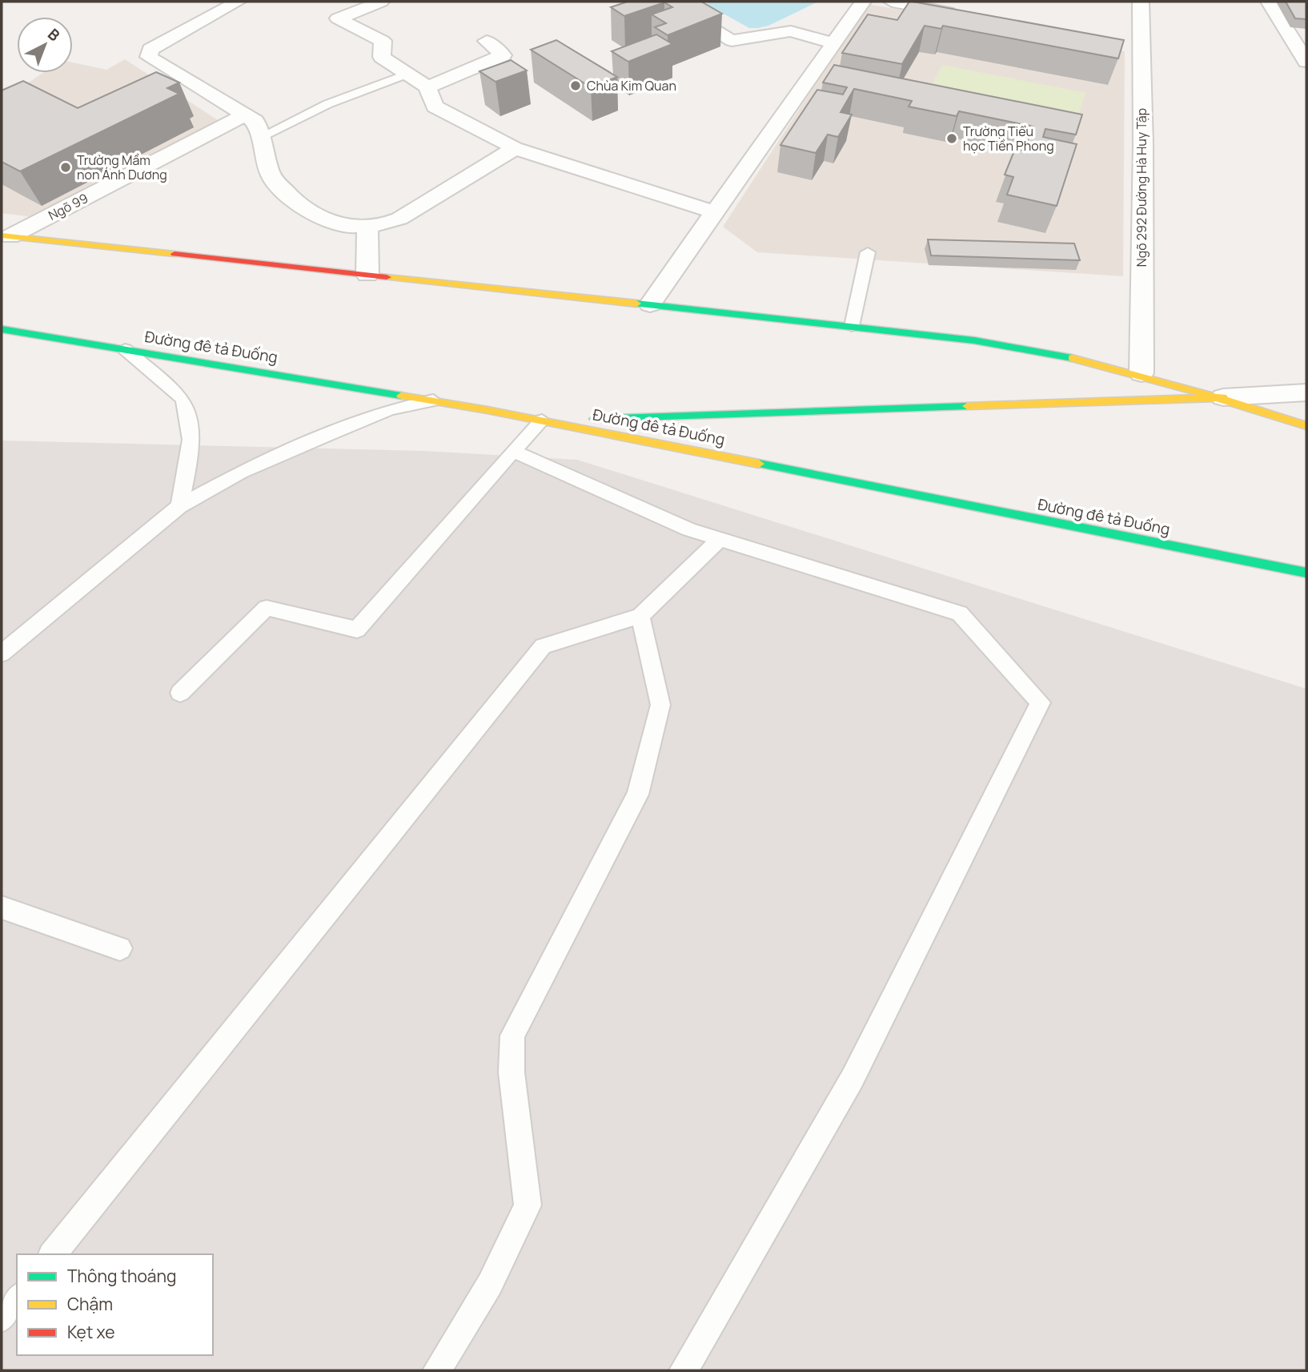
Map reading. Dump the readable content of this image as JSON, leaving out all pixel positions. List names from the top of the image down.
{
  "streets": {
    "main road": ["Đường đê tả Đuống"],
    "street": ["Ngõ 292 Đường Hà Huy Tập", "Ngõ 99"]
  },
  "places": ["Chùa Kim Quan", "Trường Tiểu học Tiền Phong", "Trường Mầm non Ánh Dương"],
  "legend": ["Thông thoáng", "Chậm", "Kẹt xe"],
  "north": "top right"
}
